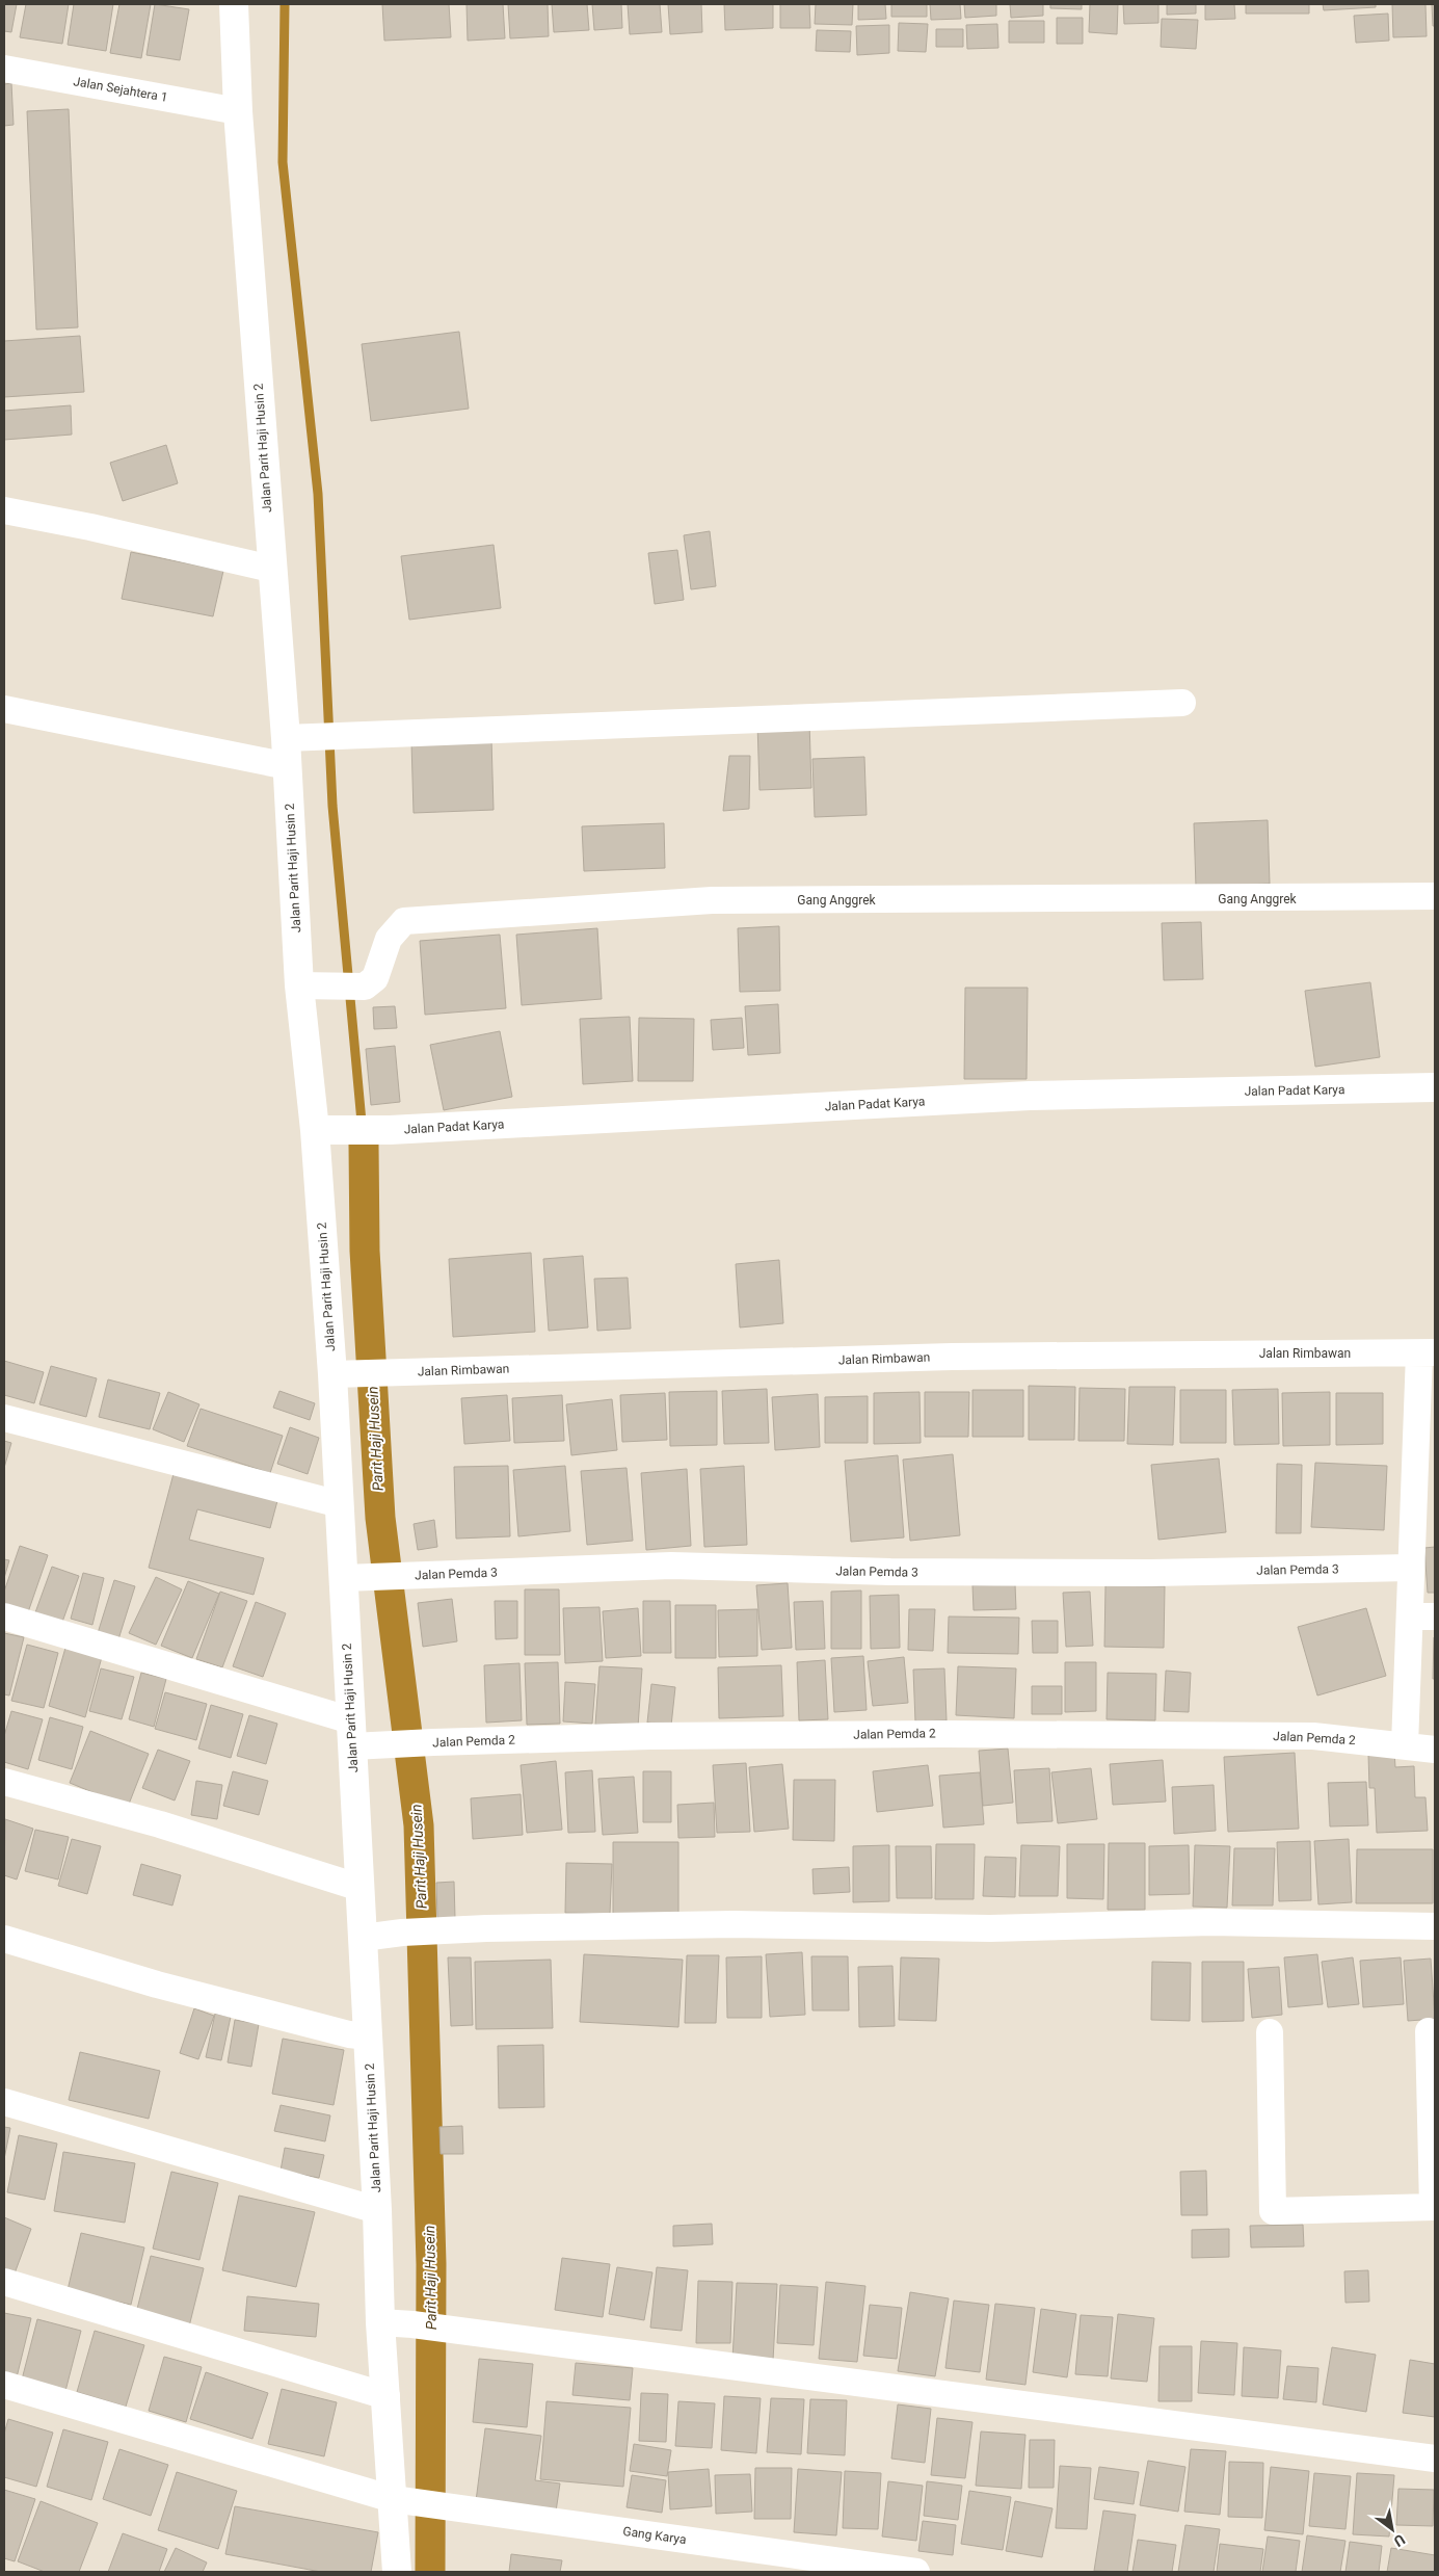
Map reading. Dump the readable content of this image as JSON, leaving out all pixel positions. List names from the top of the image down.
{
  "streets": {
    "street": [
      "Jalan Sejahtera 1",
      "Jalan Parit Haji Husin 2",
      "Gang Anggrek",
      "Jalan Padat Karya",
      "Jalan Rimbawan",
      "Jalan Pemda 3",
      "Jalan Pemda 2",
      "Gang Karya"
    ]
  },
  "crossings": [
    ["Jalan Sejahtera 1", "Jalan Parit Haji Husin 2"],
    ["Jalan Parit Haji Husin 2", "Gang Anggrek"],
    ["Jalan Parit Haji Husin 2", "Jalan Padat Karya"],
    ["Jalan Parit Haji Husin 2", "Jalan Rimbawan"],
    ["Jalan Parit Haji Husin 2", "Jalan Pemda 3"],
    ["Jalan Parit Haji Husin 2", "Jalan Pemda 2"],
    ["Jalan Parit Haji Husin 2", "Gang Karya"]
  ],
  "water": ["Parit Haji Husein"],
  "north": "bottom right"
}
